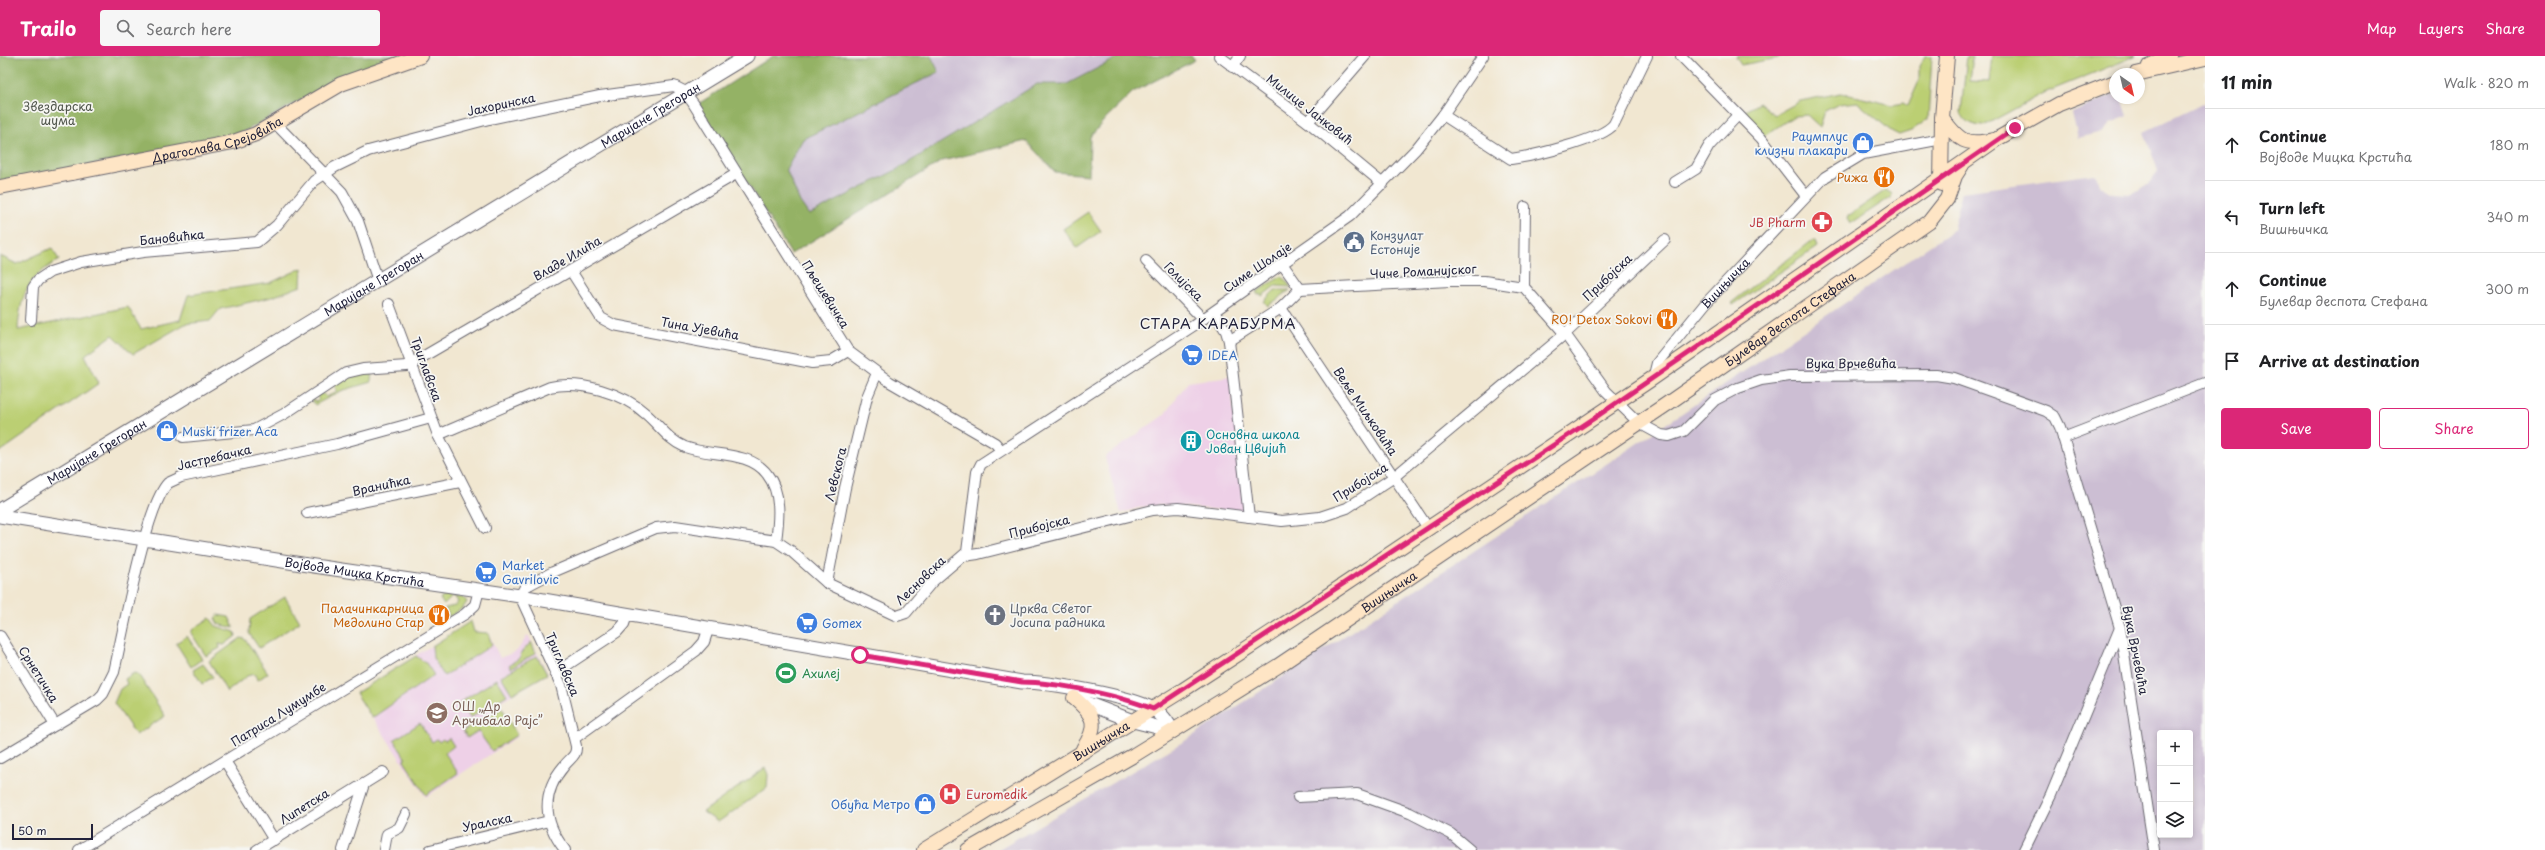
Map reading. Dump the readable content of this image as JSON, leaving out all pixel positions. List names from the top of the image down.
{
  "streets": {
    "main road": ["Драгослава Срејовића", "Вишњичка", "Булевар деспота Стефана"],
    "street": [
      "Јахоринска",
      "Милице Јанковић",
      "Маријане Грегоран",
      "Бановићка",
      "Владе Илића",
      "Симе Шолаје",
      "Чиче Романијског",
      "Прибојска",
      "Голијска",
      "Пљешевичка",
      "Тина Ујевића",
      "Вука Врчевића",
      "Триглавска",
      "Веље Миљковића",
      "Јастребачка",
      "Левскога",
      "Вранићка",
      "Војводе Мицка Крстића",
      "Лесновска",
      "Срнетичка",
      "Патриса Лумумбе",
      "Липетска",
      "Уралска"
    ]
  },
  "crossings": [
    ["Јахоринска", "Маријане Грегоран"],
    ["Јахоринска", "Бановићка"],
    ["Јахоринска", "Пљешевичка"],
    ["Милице Јанковић", "Симе Шолаје"],
    ["Маријане Грегоран", "Пљешевичка"],
    ["Владе Илића", "Пљешевичка"],
    ["Владе Илића", "Тина Ујевића"],
    ["Владе Илића", "Триглавска"],
    ["Симе Шолаје", "Голијска"],
    ["Симе Шолаје", "Пљешевичка"],
    ["Симе Шолаје", "Лесновска"],
    ["Прибојска", "Веље Миљковића"],
    ["Прибојска", "Лесновска"],
    ["Вишњичка", "Булевар деспота Стефана"],
    ["Вишњичка", "Вука Врчевића"],
    ["Вишњичка", "Веље Миљковића"],
    ["Вишњичка", "Војводе Мицка Крстића"],
    ["Пљешевичка", "Тина Ујевића"],
    ["Пљешевичка", "Левскога"],
    ["Пљешевичка", "Лесновска"],
    ["Булевар деспота Стефана", "Вука Врчевића"],
    ["Триглавска", "Јастребачка"],
    ["Триглавска", "Вранићка"],
    ["Триглавска", "Војводе Мицка Крстића"],
    ["Триглавска", "Уралска"],
    ["Јастребачка", "Војводе Мицка Крстића"],
    ["Јастребачка", "Срнетичка"],
    ["Левскога", "Лесновска"],
    ["Војводе Мицка Крстића", "Патриса Лумумбе"]
  ],
  "districts": ["СТАРА КАРАБУРМА"],
  "parks": ["Звездарска шума"],
  "places": {
    "shop": ["Раумплус клизни плакари", "Muski frizer Aca", "Обућа Метро"],
    "restaurant": ["Рижа", "RO! Detox Sokovi", "Палачинкарница Медолино Стар"],
    "pharmacy": ["JB Pharm"],
    "public building": ["Конзулат Естоније"],
    "supermarket": ["IDEA", "Market Gavrilovic", "Gomex"],
    "building": ["Основна школа Јован Цвијић"],
    "church": ["Црква Светог Јосипа радника"],
    "sports": ["Ахилеј"],
    "school or university": ["ОШ „Др Арчибалд Рајс”"],
    "hospital": ["Euromedik"]
  },
  "scale_bar": "50 m",
  "north": "bottom right",
  "page": {
    "header": "Trailo",
    "search": "Search here",
    "nav": ["Map", "Layers", "Share"],
    "heading": ["11 min", "Walk · 820 m"],
    "list": [
      ["Continue", "Војводе Мицка Крстића", "180 m"],
      ["Turn left", "Вишњичка", "340 m"],
      ["Continue", "Булевар деспота Стефана", "300 m"],
      "Arrive at destination"
    ],
    "buttons": ["Save", "Share"],
    "map_buttons": ["+", "−"],
    "scale": "50 m"
  }
}
